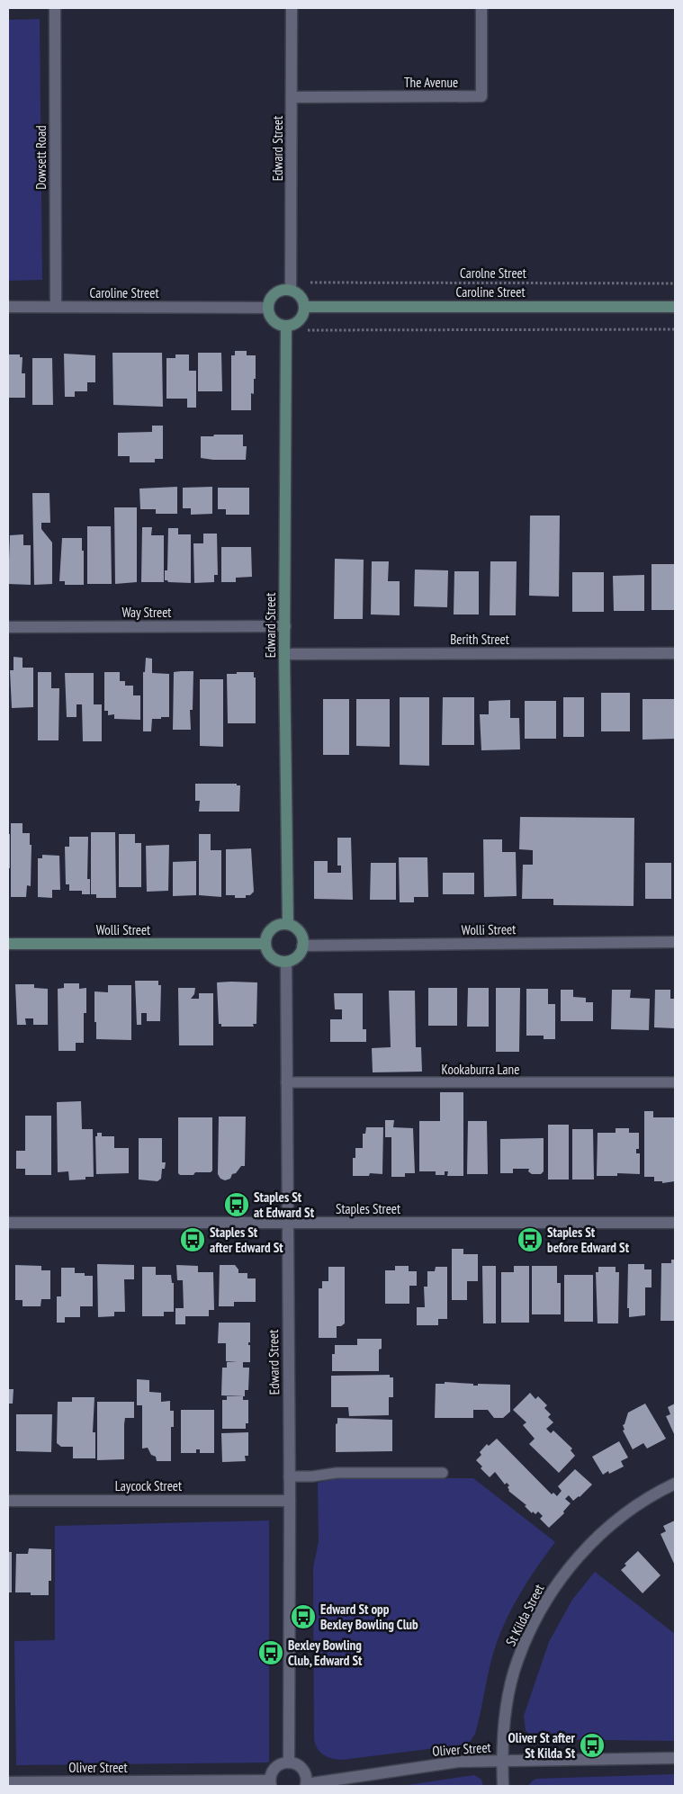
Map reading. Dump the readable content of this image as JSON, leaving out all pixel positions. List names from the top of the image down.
{
  "streets": {
    "street": [
      "The Avenue",
      "Edward Street",
      "Dowsett Road",
      "Caroline Street",
      "Way Street",
      "Berith Street",
      "Wolli Street",
      "Staples Street",
      "Laycock Street",
      "St Kilda Street",
      "Oliver Street"
    ],
    "lane": ["Kookaburra Lane"],
    "path": ["Carolne Street"]
  },
  "crossings": [
    ["The Avenue", "Edward Street"],
    ["Edward Street", "Caroline Street"],
    ["Edward Street", "Way Street"],
    ["Edward Street", "Berith Street"],
    ["Edward Street", "Wolli Street"],
    ["Edward Street", "Kookaburra Lane"],
    ["Edward Street", "Staples Street"],
    ["Edward Street", "Laycock Street"],
    ["Dowsett Road", "Caroline Street"],
    ["St Kilda Street", "Oliver Street"]
  ],
  "places": {
    "bus stop": [
      "Staples St at Edward St",
      "Staples St after Edward St",
      "Staples St before Edward St",
      "Edward St opp Bexley Bowling Club",
      "Bexley Bowling Club, Edward St",
      "Oliver St after St Kilda St"
    ]
  }
}
